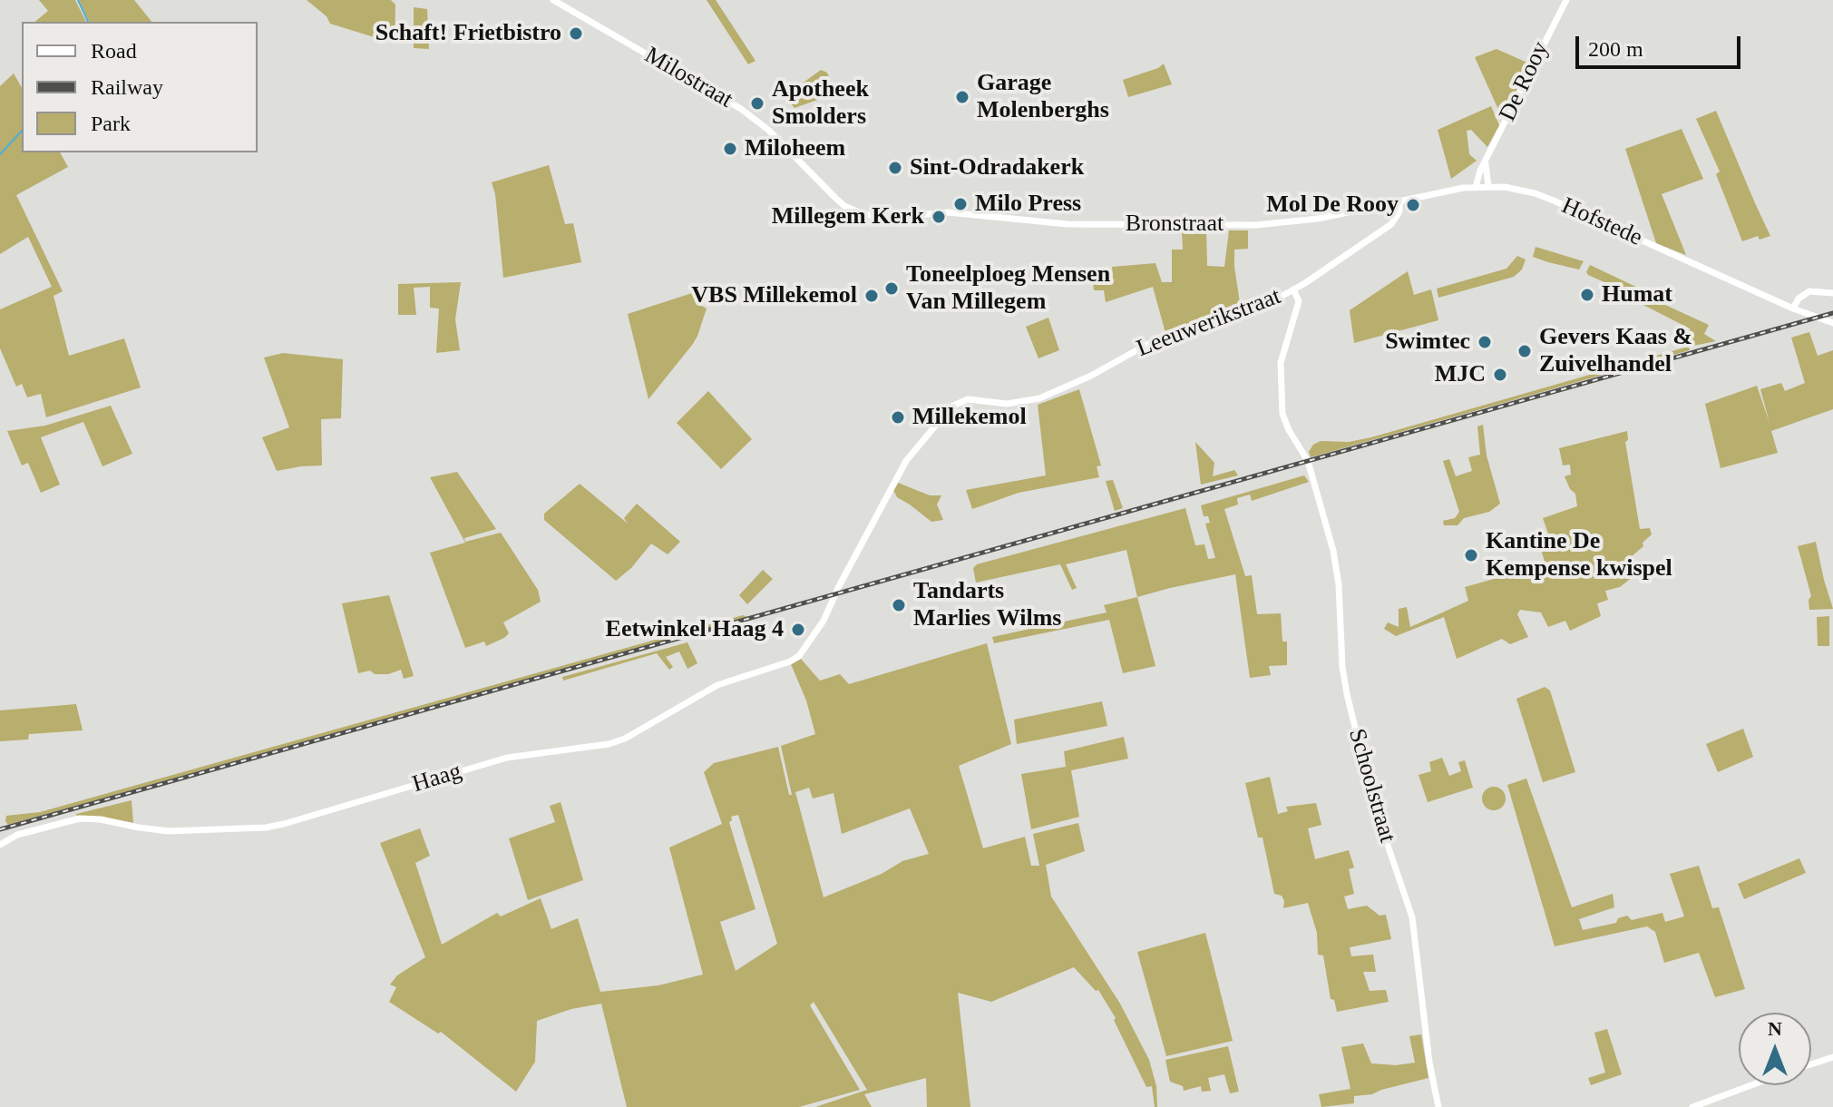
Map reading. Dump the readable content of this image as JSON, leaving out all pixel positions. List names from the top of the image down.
{
  "streets": {
    "street": [
      "Milostraat",
      "De Rooy",
      "Hofstede",
      "Bronstraat",
      "Leeuwerikstraat",
      "Haag",
      "Schoolstraat"
    ]
  },
  "crossings": [
    ["Milostraat", "Bronstraat"],
    ["De Rooy", "Hofstede"],
    ["Hofstede", "Bronstraat"],
    ["Leeuwerikstraat", "Haag"],
    ["Leeuwerikstraat", "Schoolstraat"]
  ],
  "places": [
    "Schaft! Frietbistro",
    "Garage Molenberghs",
    "Apotheek Smolders",
    "Miloheem",
    "Sint-Odradakerk",
    "Milo Press",
    "Mol De Rooy",
    "Millegem Kerk",
    "Toneelploeg Mensen Van Millegem",
    "Humat",
    "VBS Millekemol",
    "Swimtec",
    "Gevers Kaas & Zuivelhandel",
    "MJC",
    "Millekemol",
    "Kantine De Kempense kwispel",
    "Tandarts Marlies Wilms",
    "Eetwinkel Haag 4"
  ],
  "legend": ["Road", "Railway", "Park"],
  "scale_bar": "200 m",
  "north": "top"
}
